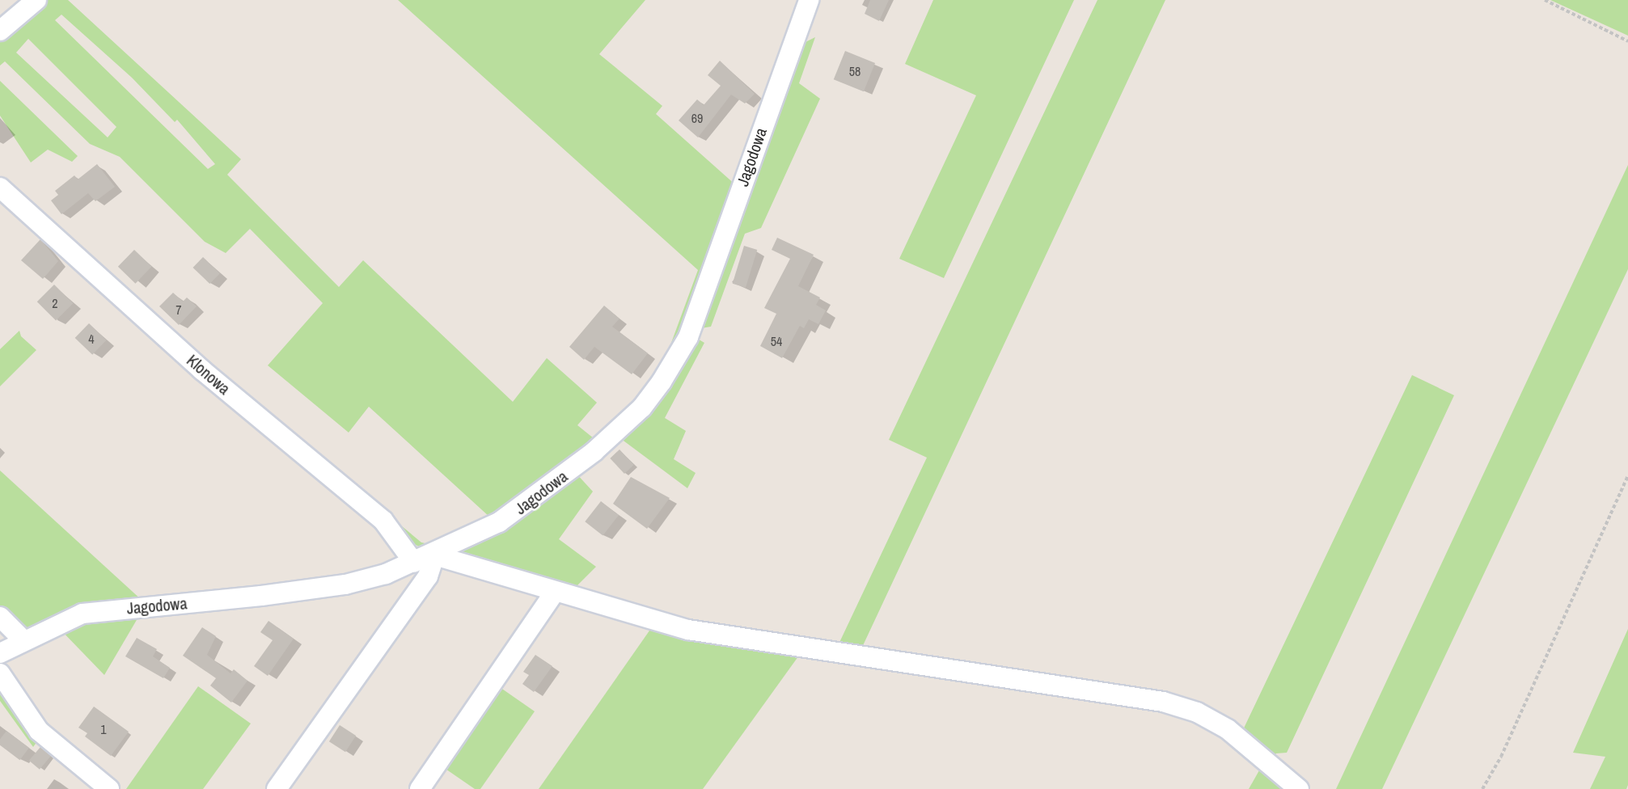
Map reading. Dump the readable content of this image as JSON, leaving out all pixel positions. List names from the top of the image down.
{
  "streets": {
    "street": ["Jagodowa", "Klonowa"]
  },
  "crossings": [
    ["Jagodowa", "Klonowa"]
  ],
  "house_numbers": [
    "58",
    "69",
    "2",
    "7",
    "4",
    "54",
    "1"
  ]
}
